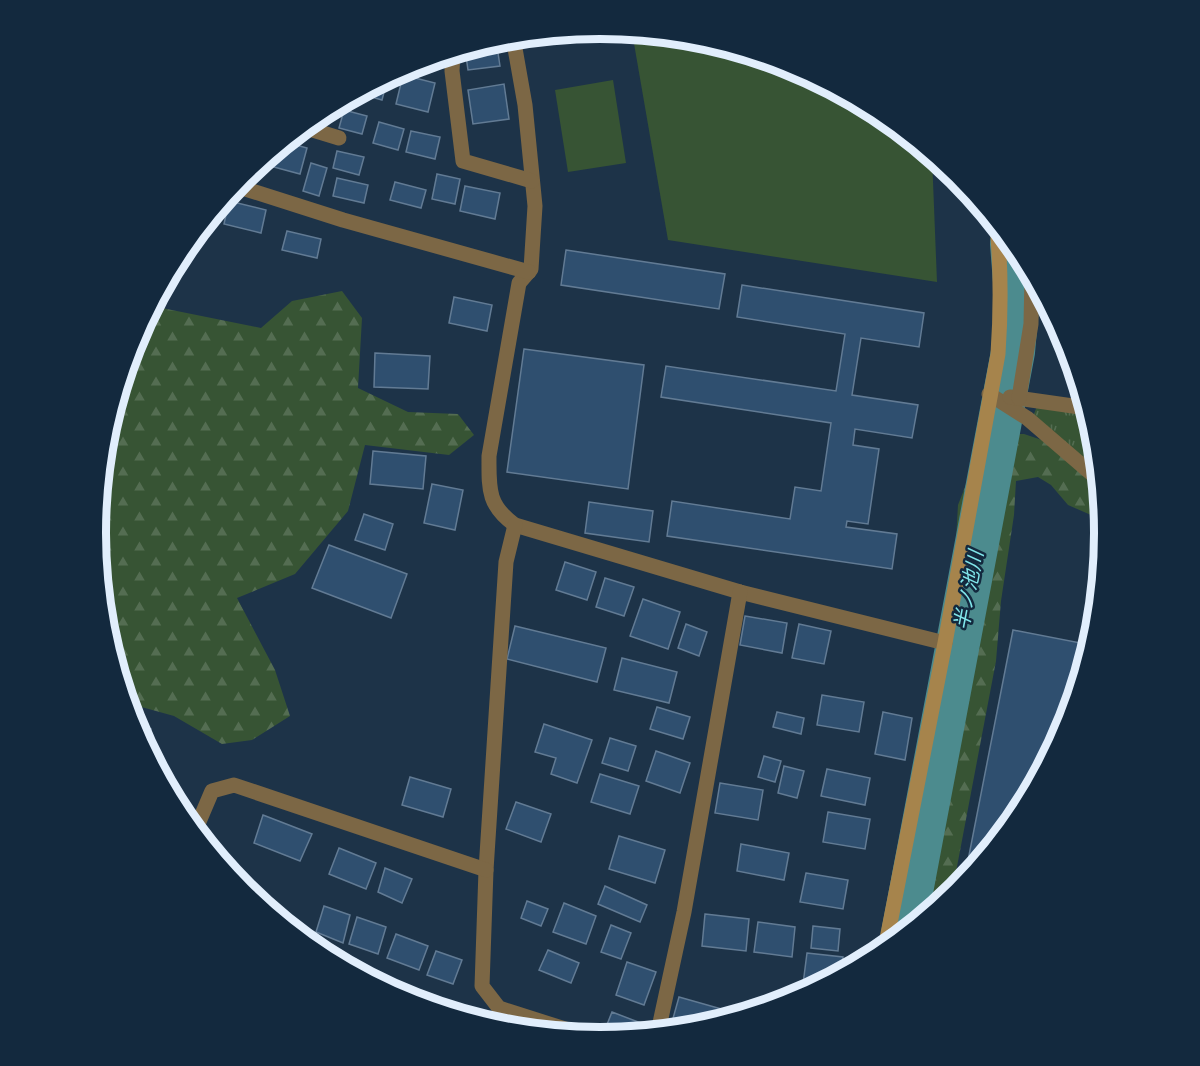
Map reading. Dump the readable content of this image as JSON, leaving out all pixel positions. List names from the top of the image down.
{
  "water": ["半ノ池川"]
}
